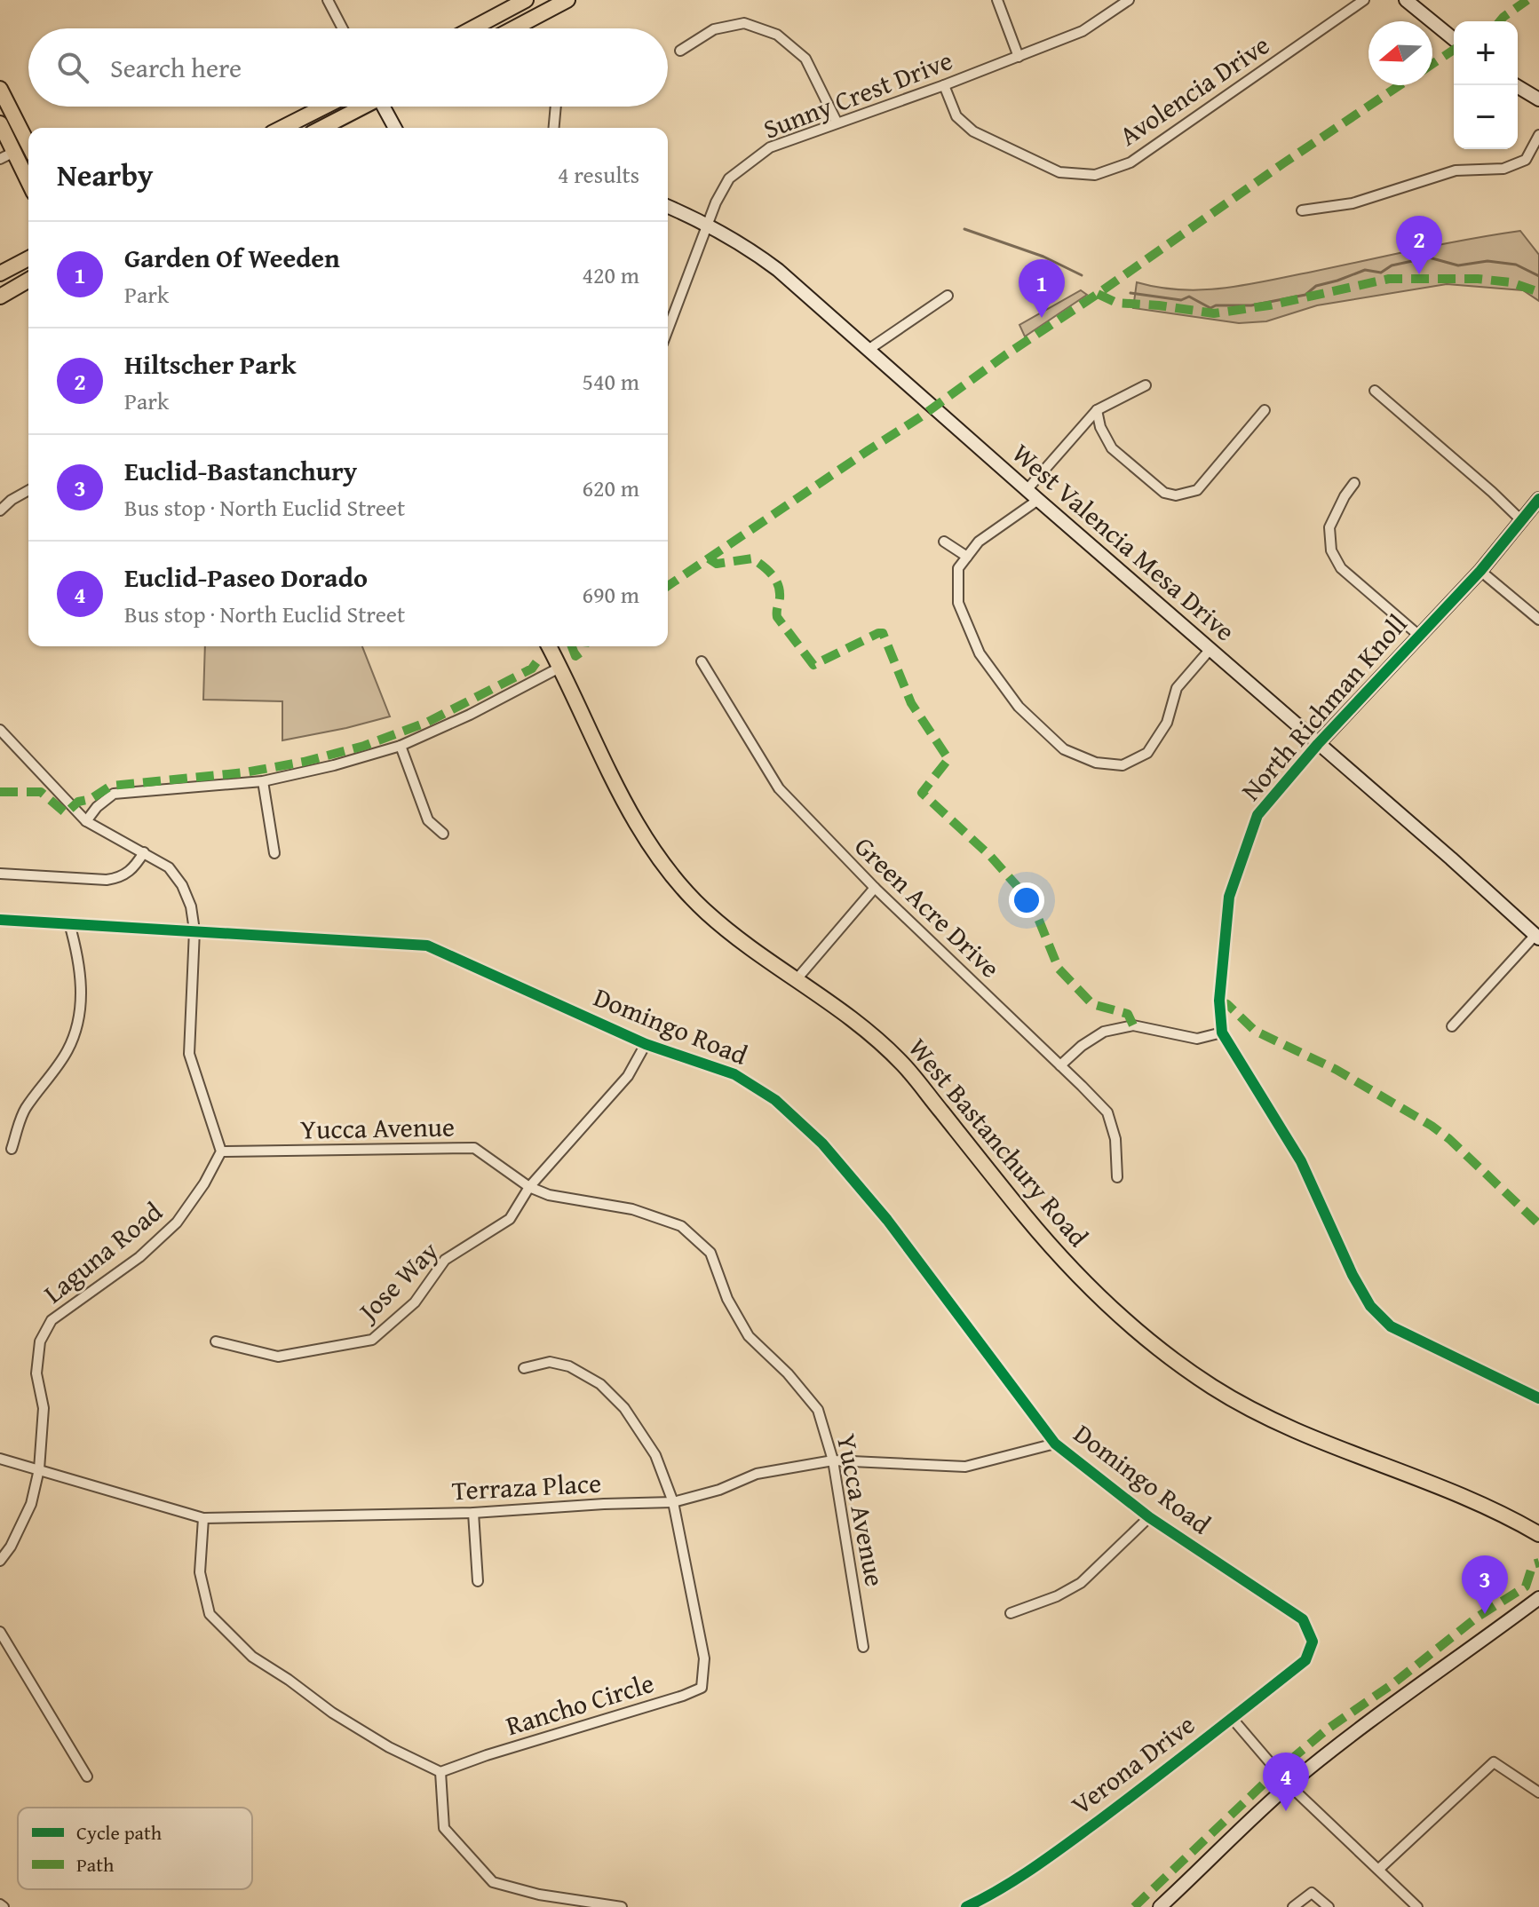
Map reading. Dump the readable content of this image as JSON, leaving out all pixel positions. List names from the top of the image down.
{
  "streets": {
    "main road": ["West Bastanchury Road"],
    "street": [
      "Avolencia Drive",
      "Sunny Crest Drive",
      "West Valencia Mesa Drive",
      "North Richman Knoll",
      "Green Acre Drive",
      "Domingo Road",
      "Yucca Avenue",
      "Laguna Road",
      "Jose Way",
      "Terraza Place",
      "Rancho Circle",
      "Verona Drive"
    ]
  },
  "crossings": [
    ["Avolencia Drive", "Sunny Crest Drive"],
    ["Sunny Crest Drive", "West Valencia Mesa Drive"],
    ["West Valencia Mesa Drive", "North Richman Knoll"],
    ["Domingo Road", "Jose Way"],
    ["Domingo Road", "Terraza Place"],
    ["Domingo Road", "Verona Drive"],
    ["Yucca Avenue", "Laguna Road"],
    ["Yucca Avenue", "Jose Way"],
    ["Yucca Avenue", "Terraza Place"],
    ["Laguna Road", "Terraza Place"],
    ["Terraza Place", "Rancho Circle"]
  ],
  "legend": ["Cycle path", "Path"],
  "north": "left",
  "page": {
    "map_buttons": ["+", "−"],
    "search": "Search here",
    "heading": ["Nearby", "4 results"],
    "pins": [
      "2",
      "1",
      "3",
      "4"
    ],
    "list": [
      {
        "mark": "1",
        "name": "Garden Of Weeden",
        "note": "Park",
        "value": "420 m"
      },
      {
        "mark": "2",
        "name": "Hiltscher Park",
        "note": "Park",
        "value": "540 m"
      },
      {
        "mark": "3",
        "name": "Euclid-Bastanchury",
        "note": "Bus stop · North Euclid Street",
        "value": "620 m"
      },
      {
        "mark": "4",
        "name": "Euclid-Paseo Dorado",
        "note": "Bus stop · North Euclid Street",
        "value": "690 m"
      }
    ]
  }
}
